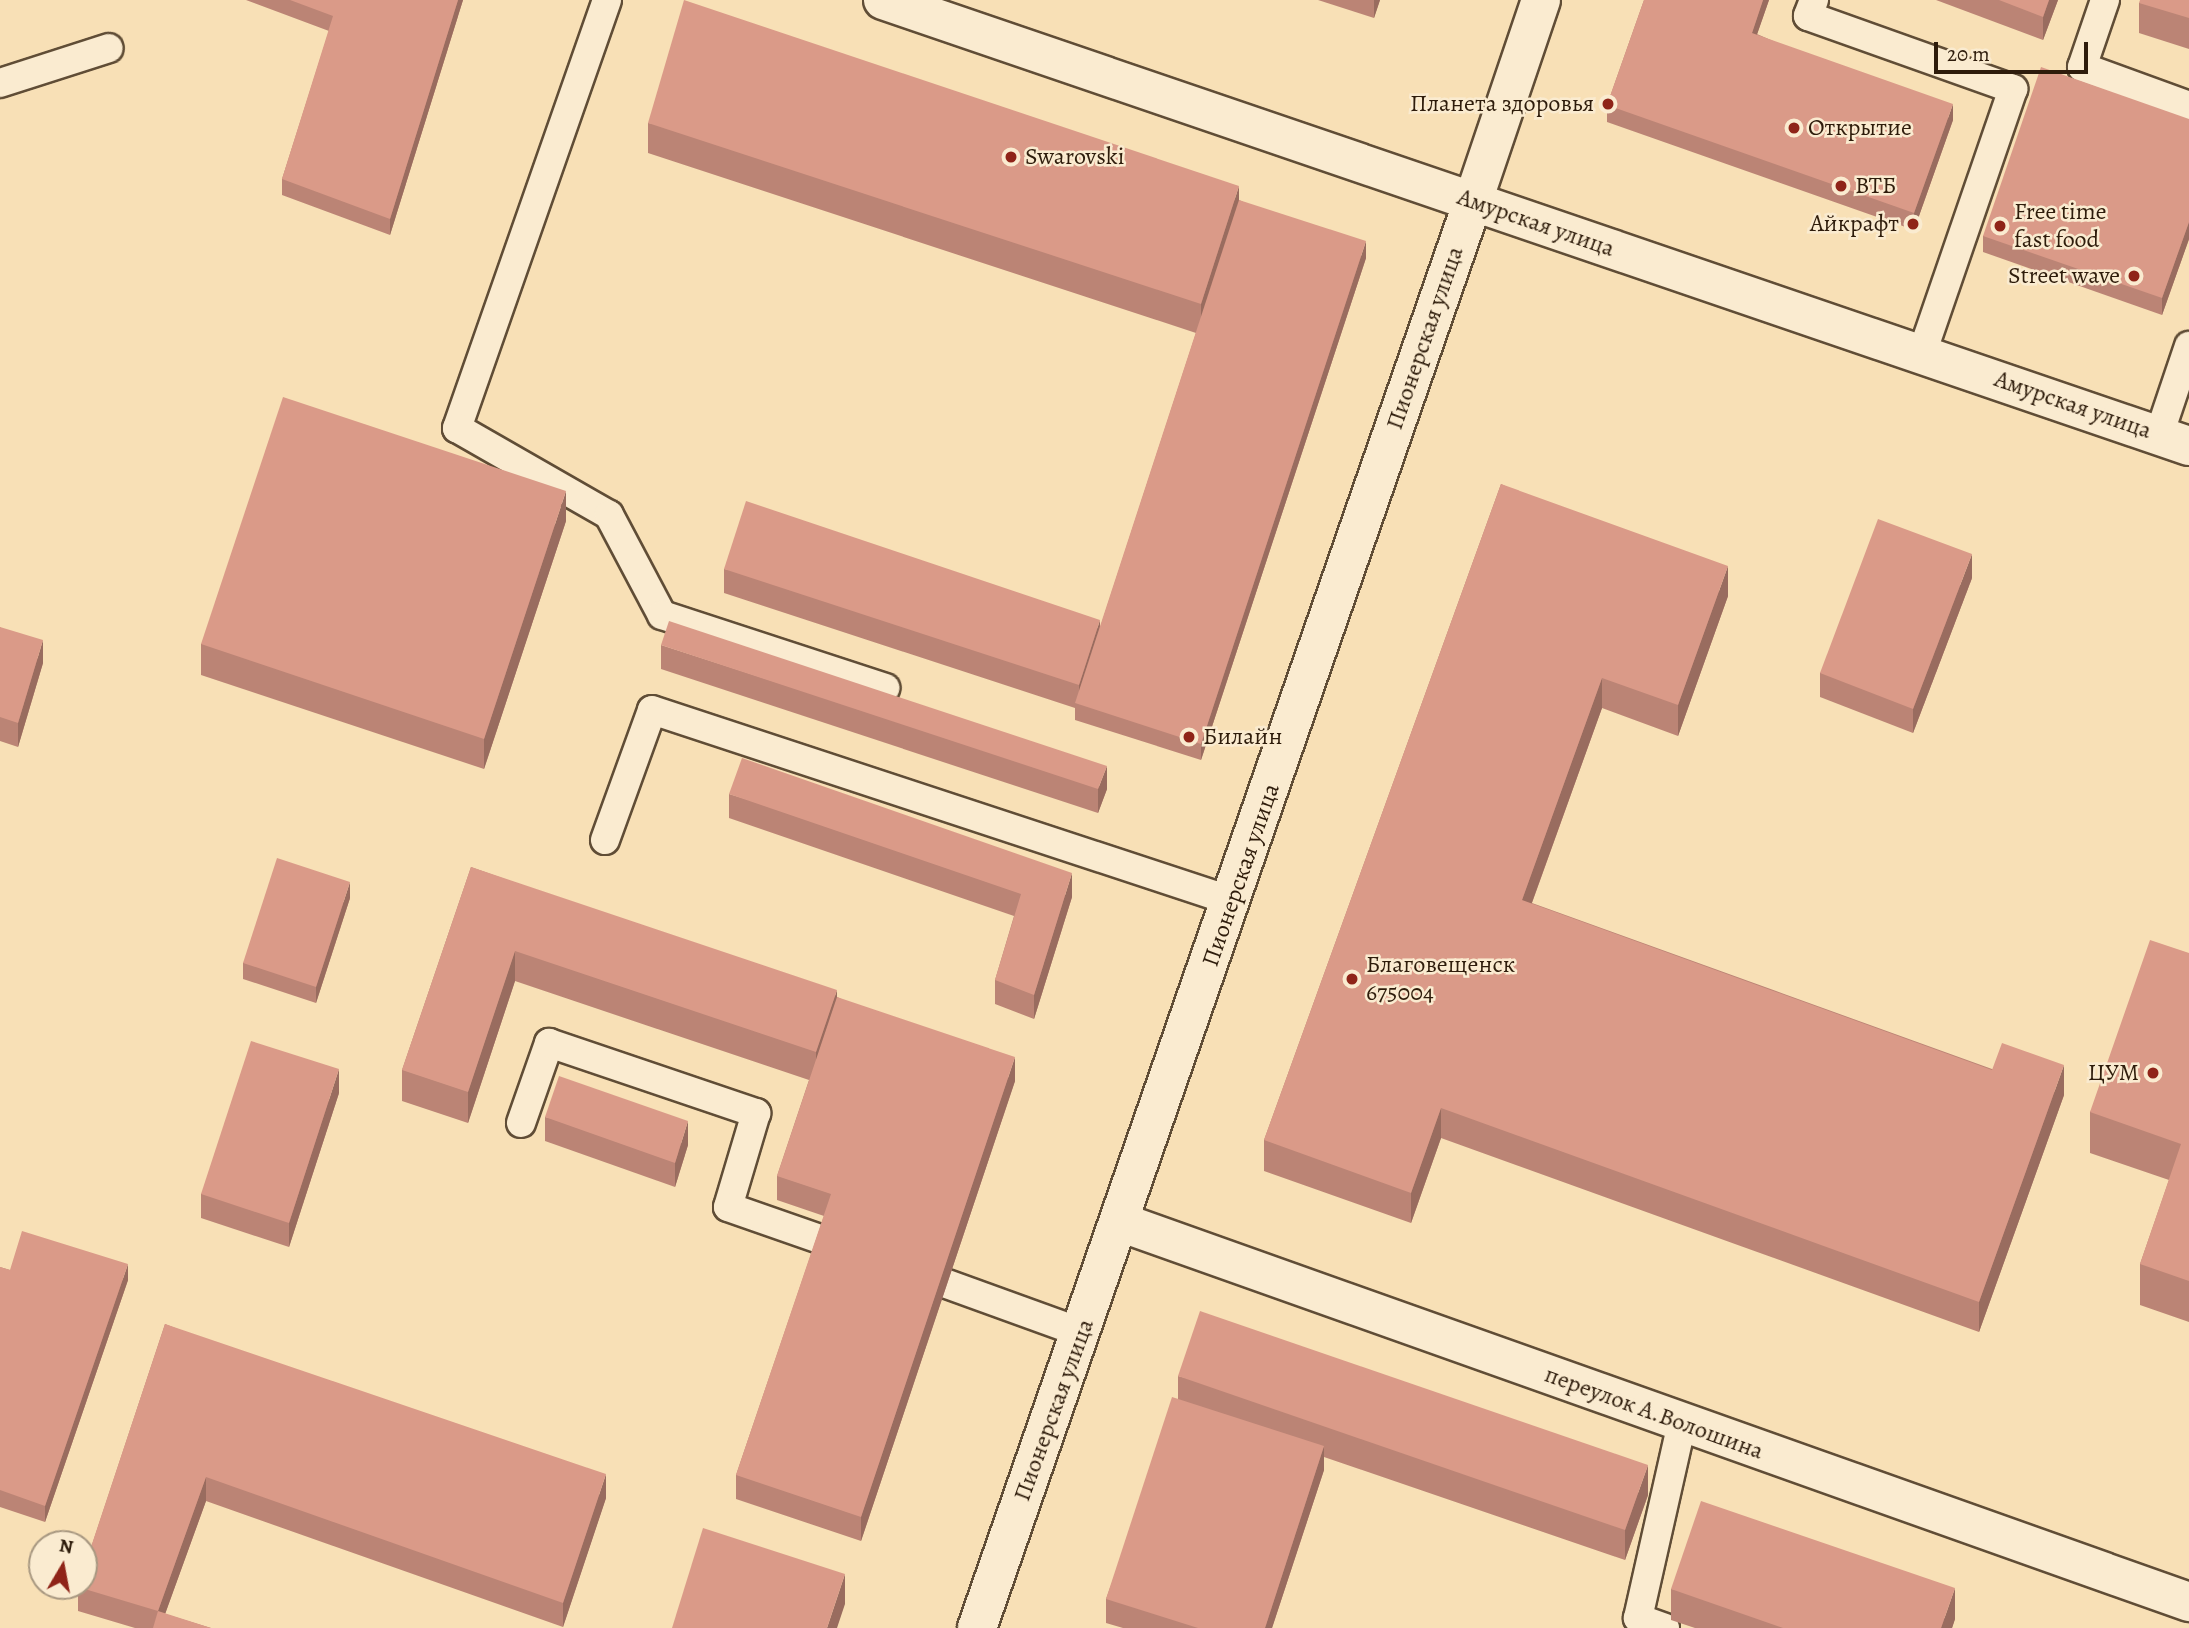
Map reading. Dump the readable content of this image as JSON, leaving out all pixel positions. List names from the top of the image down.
{
  "streets": {
    "street": ["Амурская улица", "Пионерская улица", "переулок А.Волошина"]
  },
  "crossings": [
    ["Амурская улица", "Пионерская улица"],
    ["Пионерская улица", "переулок А.Волошина"]
  ],
  "places": [
    "Планета здоровья",
    "Открытие",
    "Swarovski",
    "ВТБ",
    "Айкрафт",
    "Free time fast food",
    "Street wave",
    "Билайн",
    "Благовещенск 675004",
    "ЦУМ"
  ],
  "scale_bar": "20 m",
  "north": "top"
}
